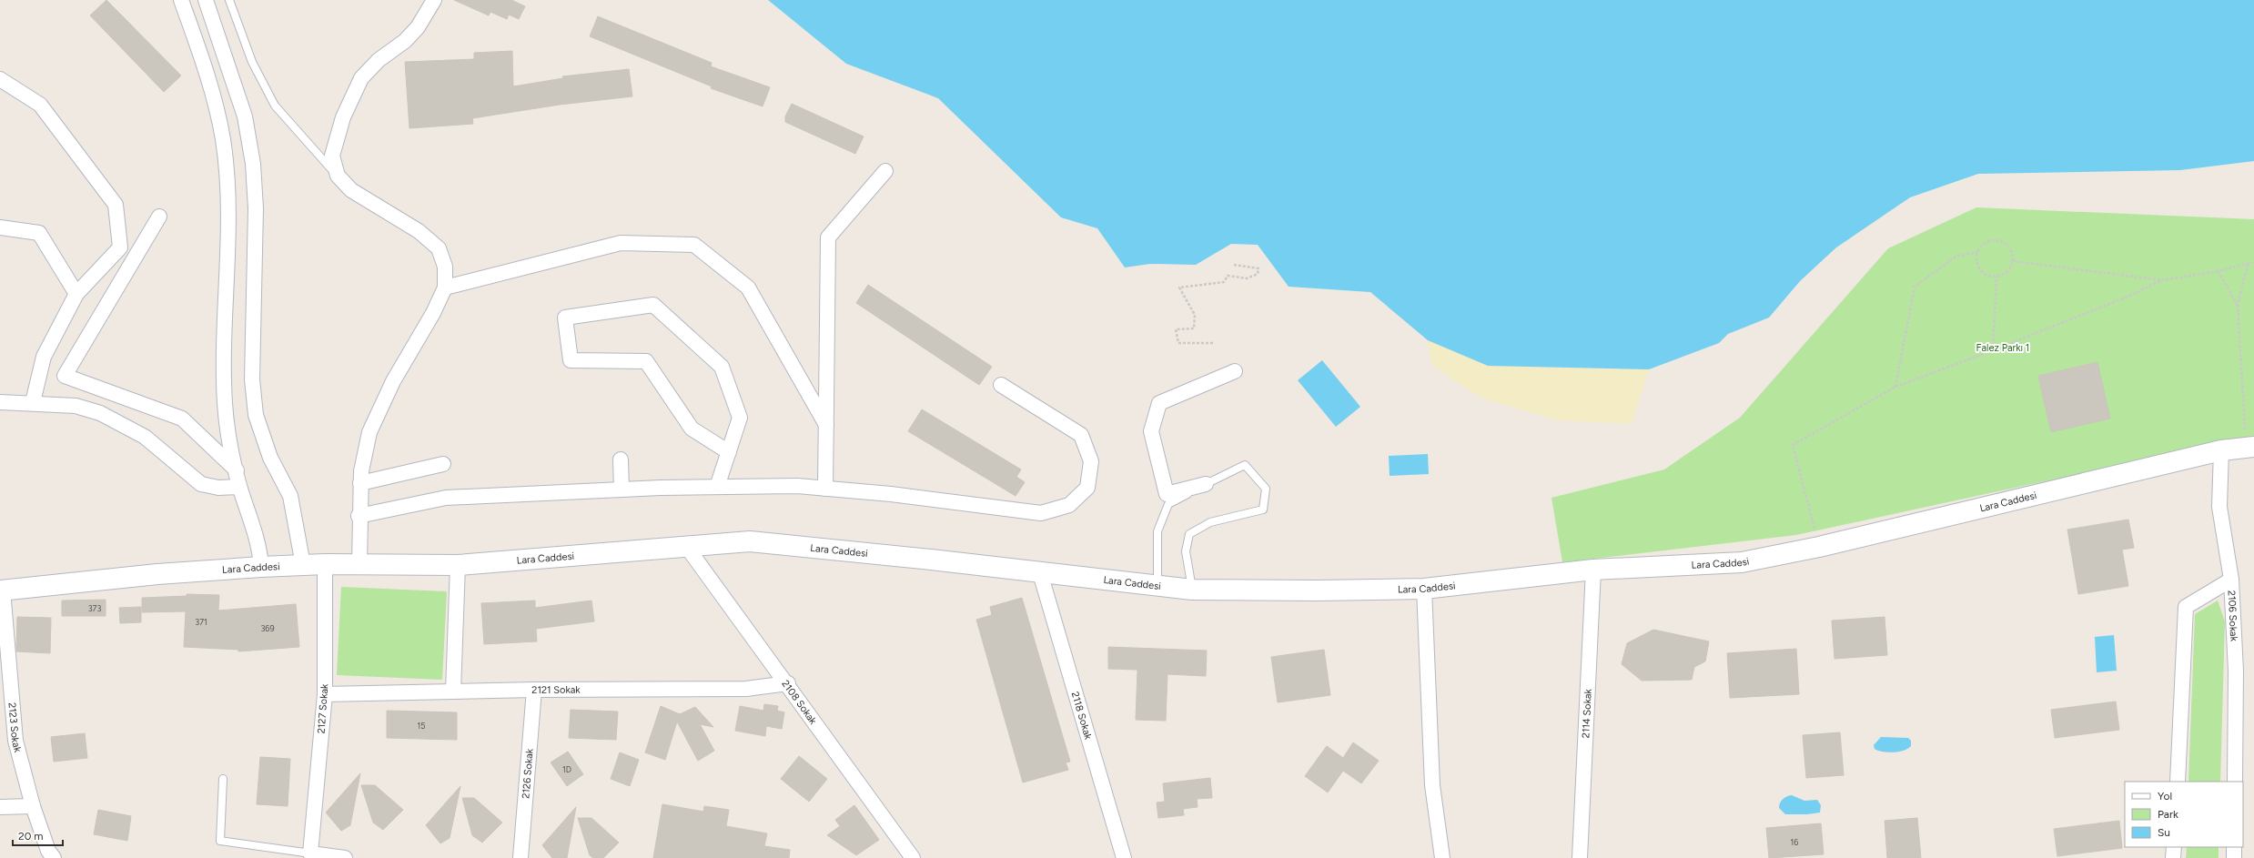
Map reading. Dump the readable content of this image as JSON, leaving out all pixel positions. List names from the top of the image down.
{
  "streets": {
    "street": [
      "Lara Caddesi",
      "2106 Sokak",
      "2121 Sokak",
      "2108 Sokak",
      "2127 Sokak",
      "2114 Sokak",
      "2118 Sokak",
      "2123 Sokak",
      "2126 Sokak"
    ]
  },
  "crossings": [
    ["Lara Caddesi", "2106 Sokak"],
    ["Lara Caddesi", "2108 Sokak"],
    ["Lara Caddesi", "2127 Sokak"],
    ["Lara Caddesi", "2114 Sokak"],
    ["Lara Caddesi", "2118 Sokak"],
    ["Lara Caddesi", "2123 Sokak"],
    ["2121 Sokak", "2108 Sokak"],
    ["2121 Sokak", "2127 Sokak"],
    ["2121 Sokak", "2126 Sokak"]
  ],
  "parks": ["Falez Parkı 1"],
  "house_numbers": [
    "373",
    "371",
    "369",
    "15",
    "1D",
    "16"
  ],
  "legend": ["Yol", "Park", "Su"],
  "scale_bar": "20 m"
}
